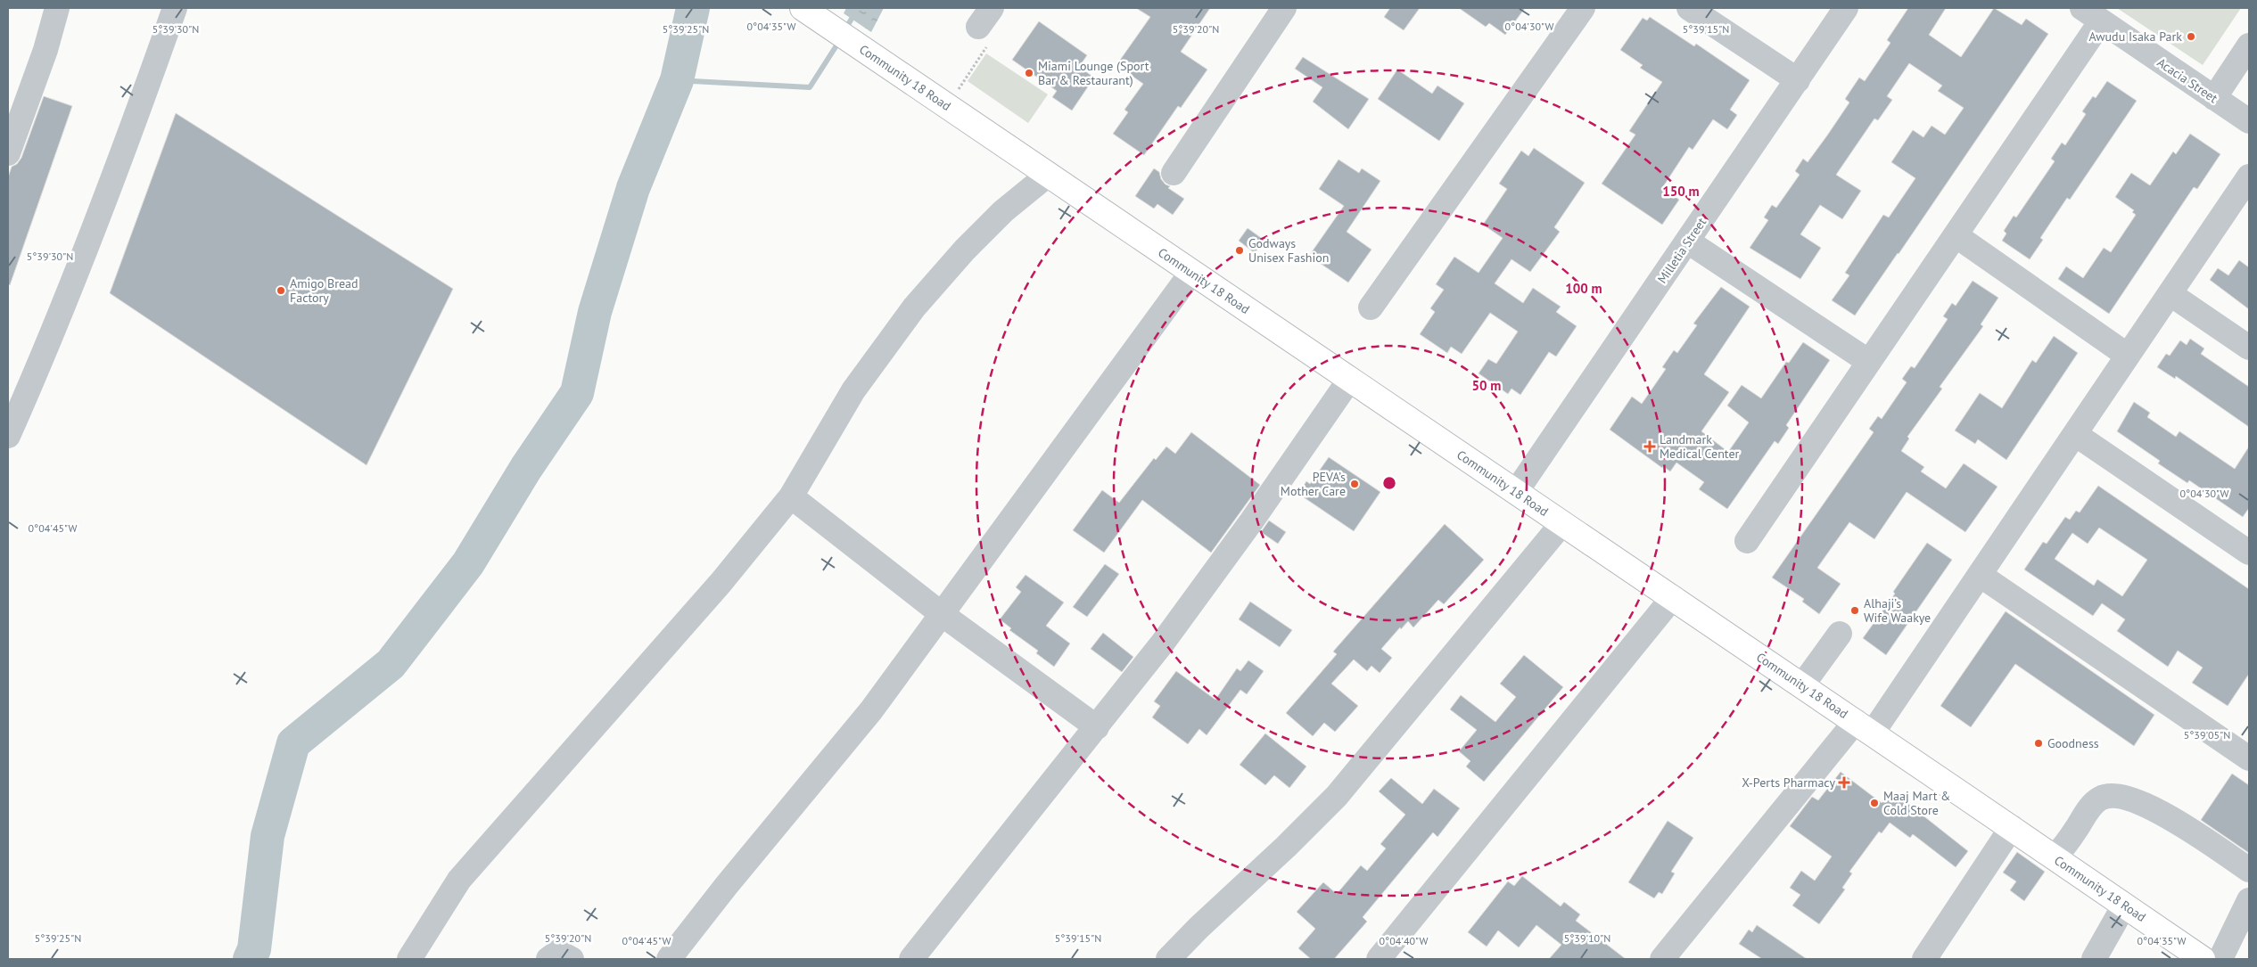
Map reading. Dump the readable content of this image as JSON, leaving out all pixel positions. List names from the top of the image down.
{
  "streets": {
    "main road": ["Community 18 Road"],
    "street": ["Acacia Street", "Milletia Street"]
  },
  "crossings": [
    ["Community 18 Road", "Milletia Street"]
  ],
  "places": {
    "other": [
      "Awudu Isaka Park",
      "Miami Lounge (Sport Bar & Restaurant)",
      "Godways Unisex Fashion",
      "Amigo Bread Factory",
      "PEVA’s Mother Care",
      "Alhaji’s Wife Waakye",
      "Goodness",
      "Maaj Mart & Cold Store"
    ],
    "health": ["Landmark Medical Center", "X-Perts Pharmacy"]
  },
  "coordinates": [
    "0°04'35\"W",
    "0°04'30\"W",
    "5°39'30\"N",
    "5°39'25\"N",
    "5°39'20\"N",
    "5°39'15\"N",
    "0°04'45\"W",
    "5°39'05\"N",
    "5°39'10\"N",
    "0°04'40\"W"
  ],
  "rings": ["150 m", "100 m", "50 m"]
}
